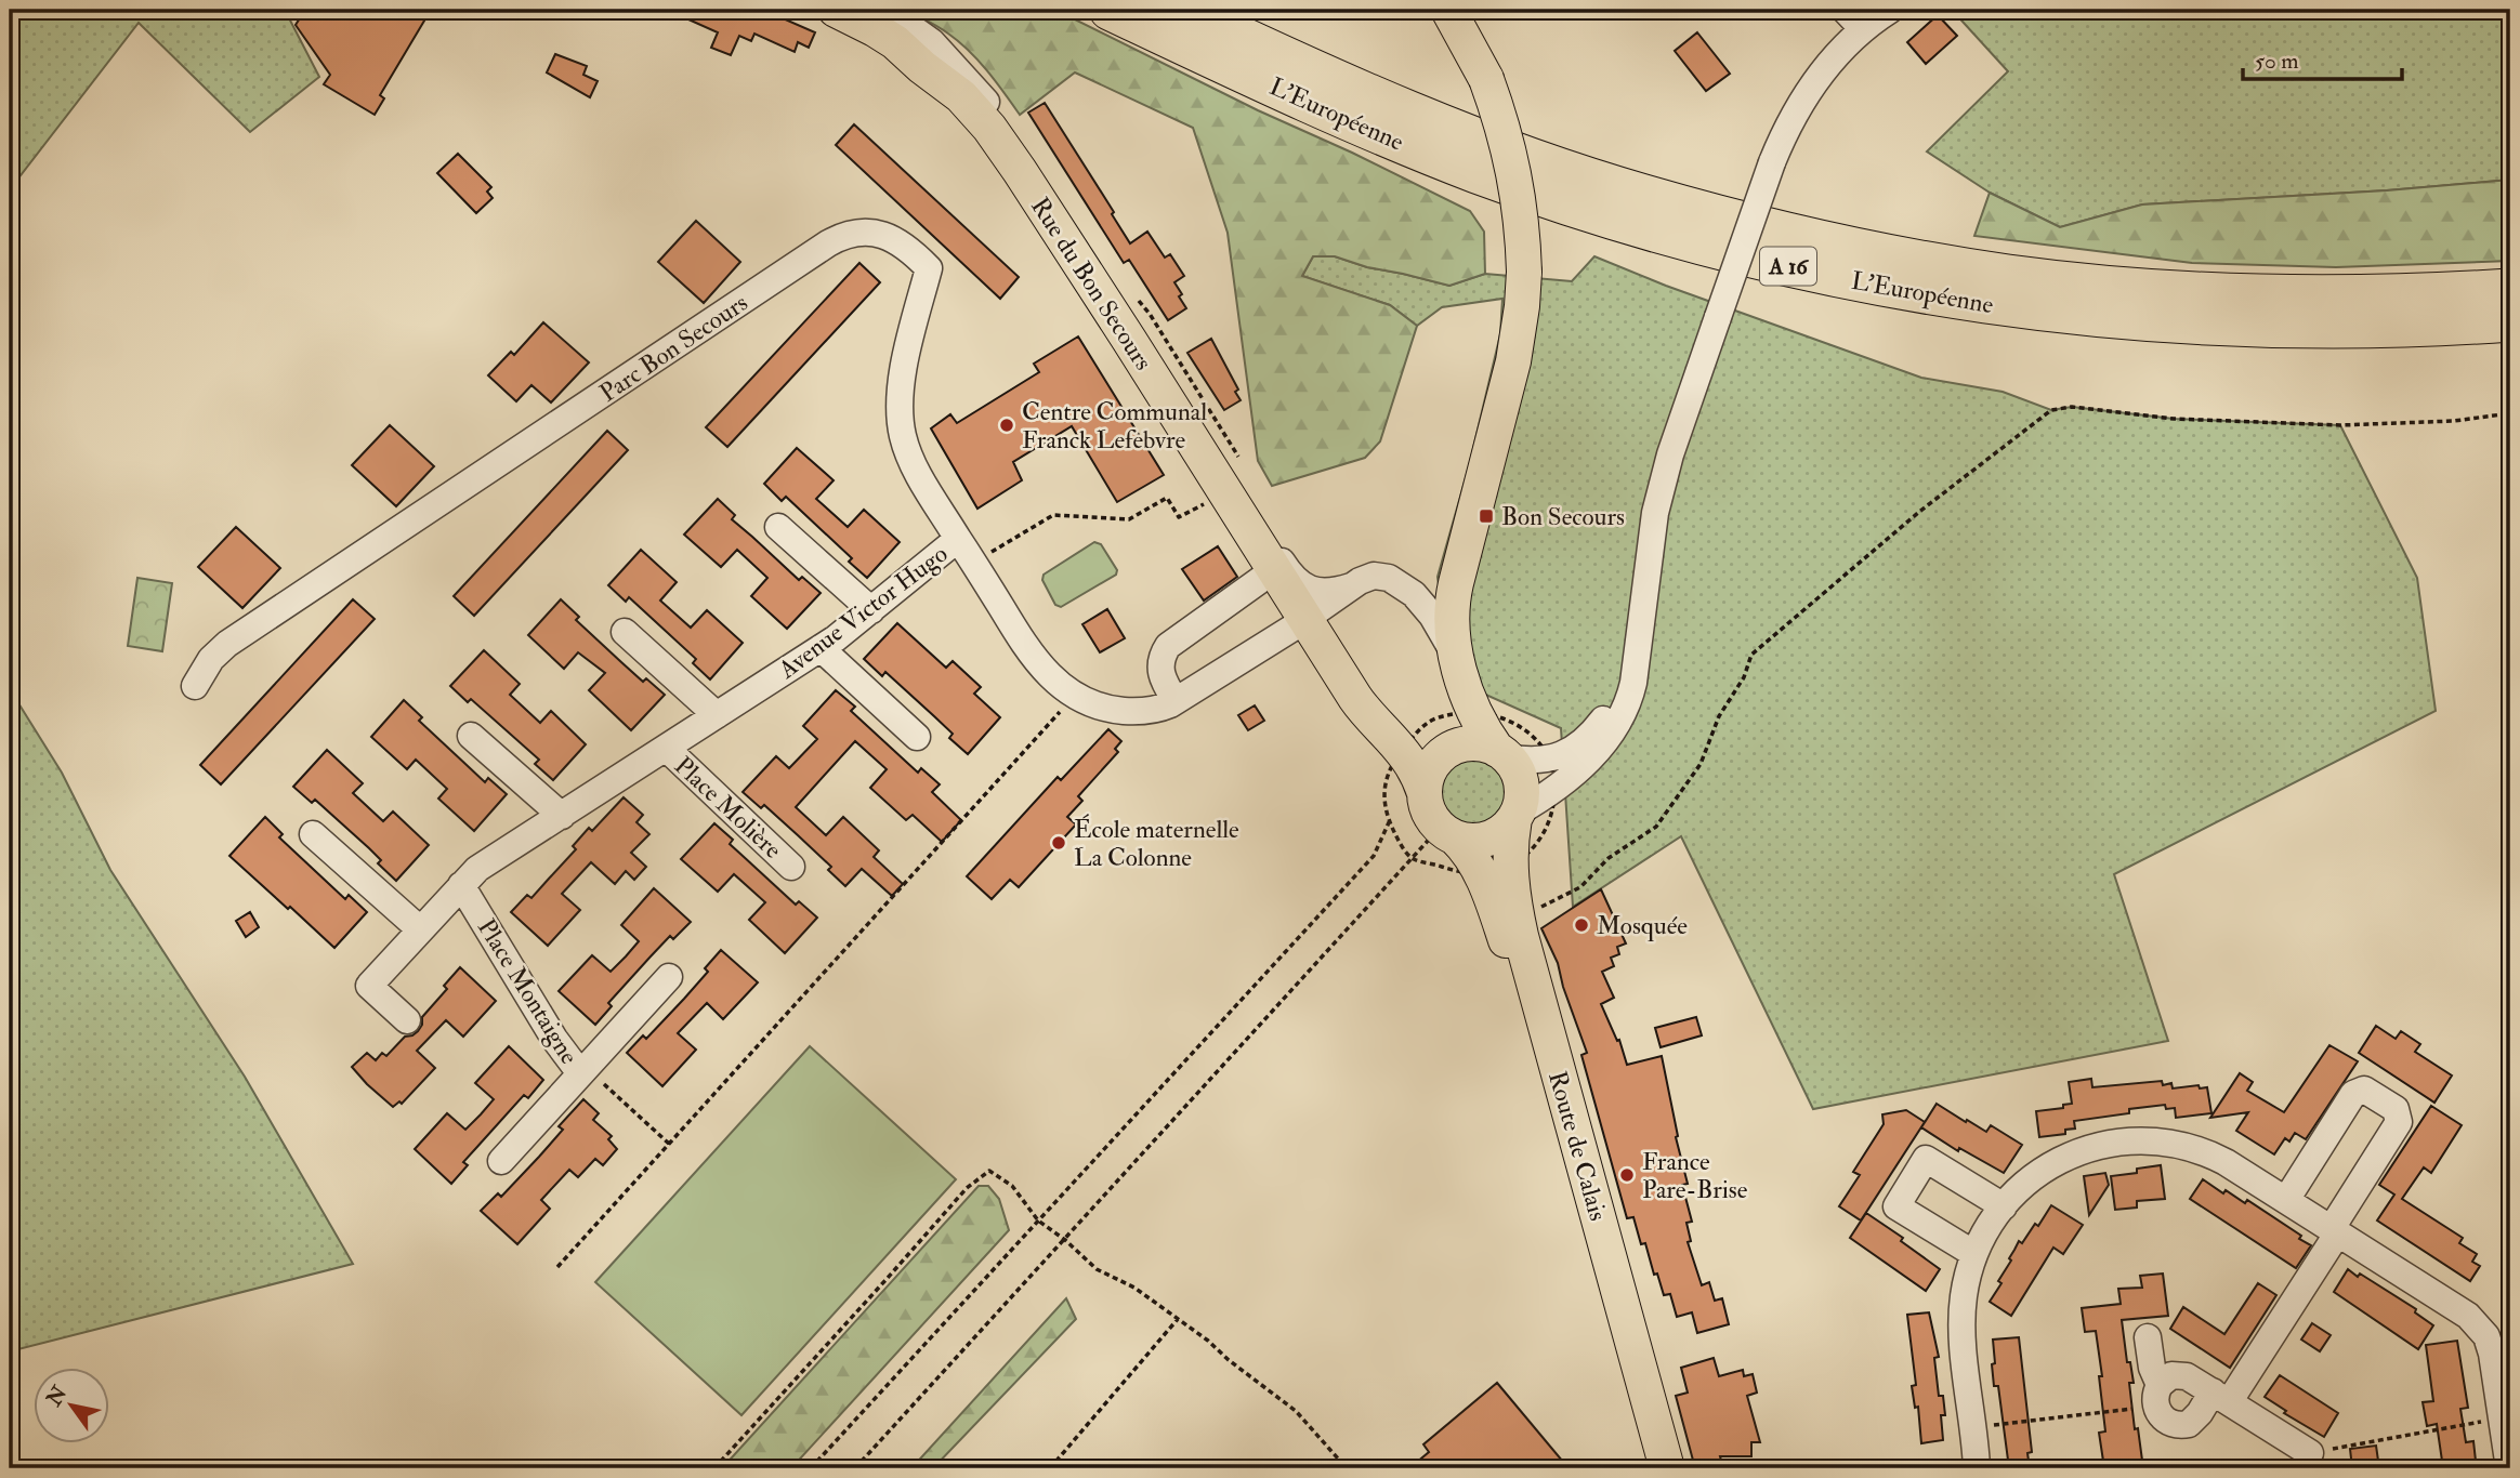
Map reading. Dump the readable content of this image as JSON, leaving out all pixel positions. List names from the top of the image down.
{
  "streets": {
    "highway": ["L'Européenne", "A 16"],
    "main road": ["Rue du Bon Secours", "Route de Calais"],
    "street": [
      "Parc Bon Secours",
      "Avenue Victor Hugo",
      "Place Molière",
      "Place Montaigne"
    ]
  },
  "crossings": [
    ["Rue du Bon Secours", "Avenue Victor Hugo"],
    ["Rue du Bon Secours", "Route de Calais"],
    ["Parc Bon Secours", "Avenue Victor Hugo"],
    ["Avenue Victor Hugo", "Place Molière"],
    ["Avenue Victor Hugo", "Place Montaigne"]
  ],
  "places": {
    "other": [
      "Centre Communal Franck Lefebvre",
      "École maternelle La Colonne",
      "Mosquée",
      "France Pare-Brise"
    ],
    "transit": ["Bon Secours"]
  },
  "scale_bar": "50 m",
  "north": "top left"
}
